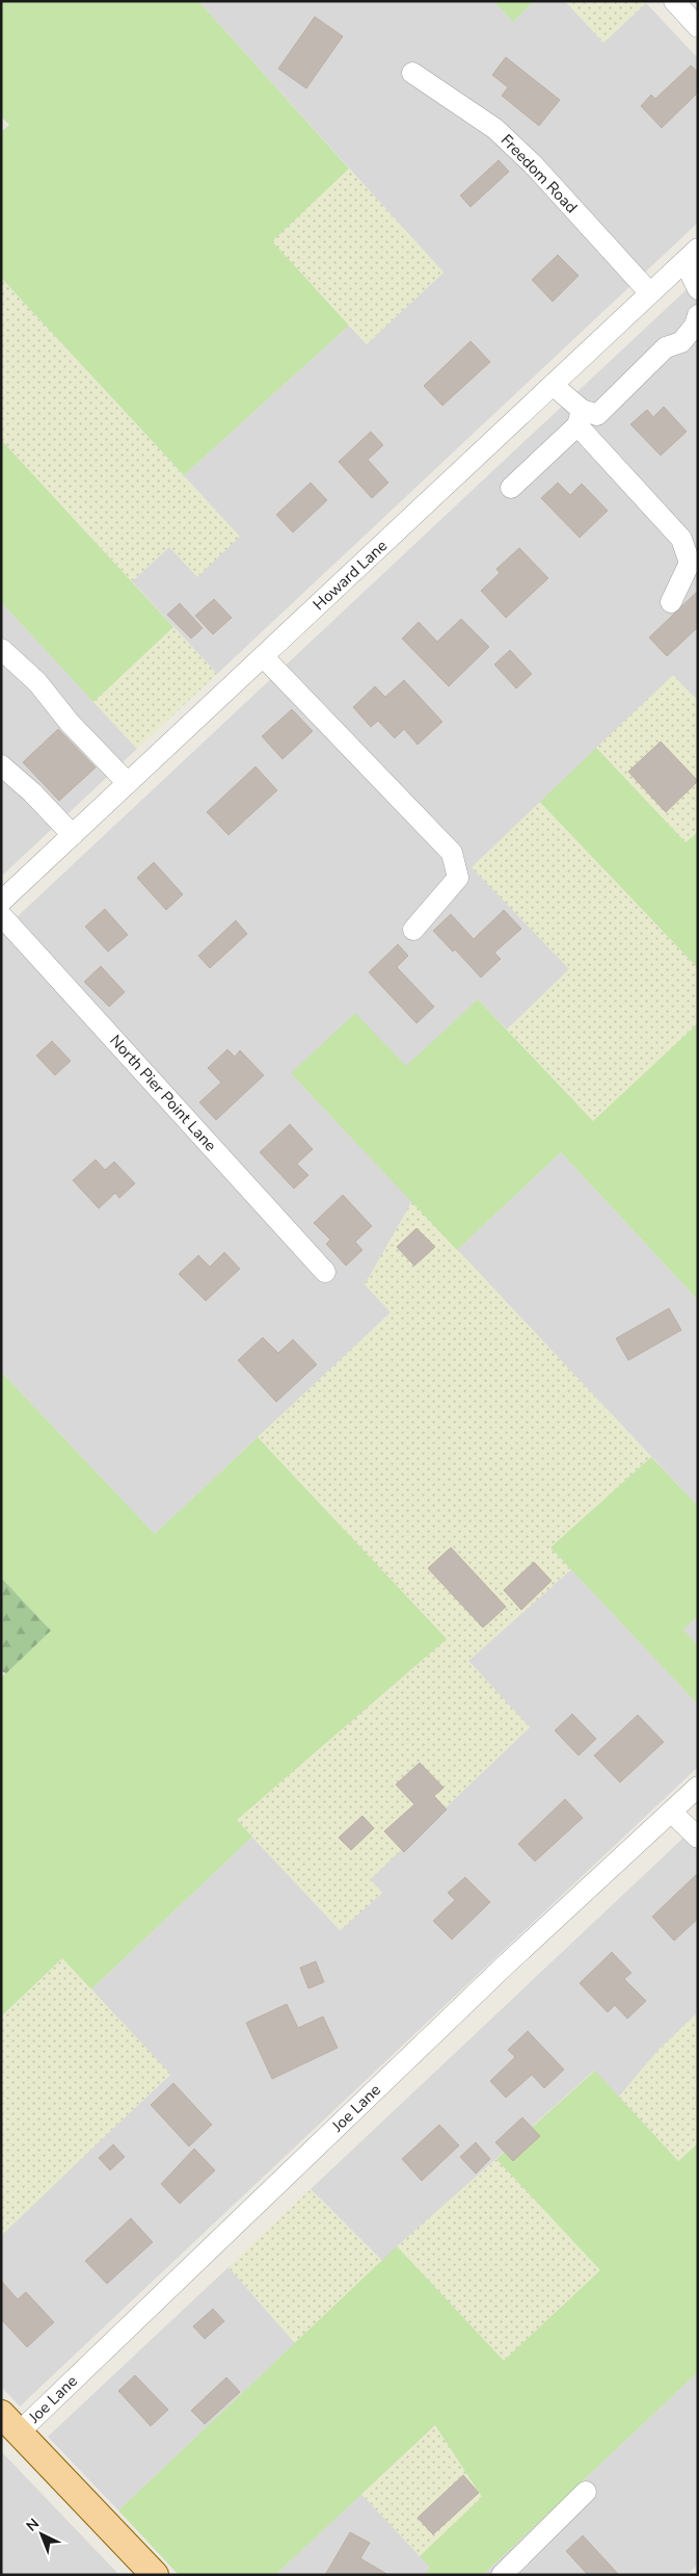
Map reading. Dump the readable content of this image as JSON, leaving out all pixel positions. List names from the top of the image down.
{
  "streets": {
    "street": [
      "Freedom Road",
      "Howard Lane",
      "North Pier Point Lane",
      "Joe Lane"
    ]
  },
  "crossings": [
    ["Freedom Road", "Howard Lane"],
    ["Howard Lane", "North Pier Point Lane"]
  ],
  "north": "top left"
}
